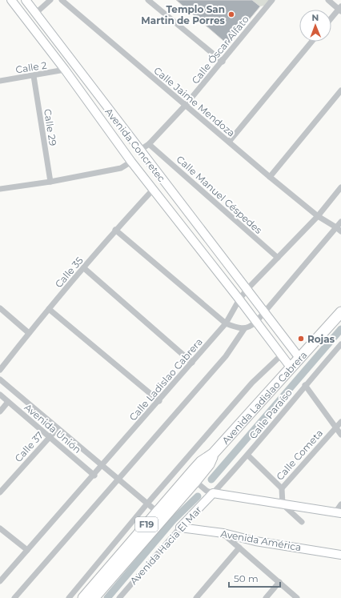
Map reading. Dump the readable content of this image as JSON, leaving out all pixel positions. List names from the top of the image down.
{
  "streets": {
    "highway": ["Avenida Ladislao Cabrera", "F19"],
    "street": [
      "Calle Óscar Alfato",
      "Calle 2",
      "Calle Jaime Mendoza",
      "Calle 29",
      "Avenida Concretec",
      "Calle Manuel Céspedes",
      "Calle 35",
      "Calle Ladislao Cabrera",
      "Calle Paraíso",
      "Avenida Unión",
      "Calle 37",
      "Calle Cometa",
      "Avenida América",
      "Avenida Hacia El Mar"
    ]
  },
  "crossings": [
    ["Calle Óscar Alfato", "Calle Jaime Mendoza"],
    ["Calle Óscar Alfato", "Avenida Concretec"],
    ["Calle Óscar Alfato", "Calle Manuel Céspedes"],
    ["Calle 2", "Calle 29"],
    ["Calle Jaime Mendoza", "Calle Ladislao Cabrera"],
    ["Avenida Concretec", "Calle Ladislao Cabrera"],
    ["Avenida Concretec", "Avenida Ladislao Cabrera"],
    ["Calle Manuel Céspedes", "Calle Ladislao Cabrera"],
    ["Calle Ladislao Cabrera", "Avenida Unión"],
    ["Avenida Ladislao Cabrera", "F19"],
    ["Calle Paraíso", "Avenida Hacia El Mar"],
    ["Avenida Unión", "Calle 37"],
    ["Avenida América", "Avenida Hacia El Mar"]
  ],
  "places": ["Templo San Martin de Porres", "Rojas"],
  "scale_bar": "50 m",
  "north": "top"
}
